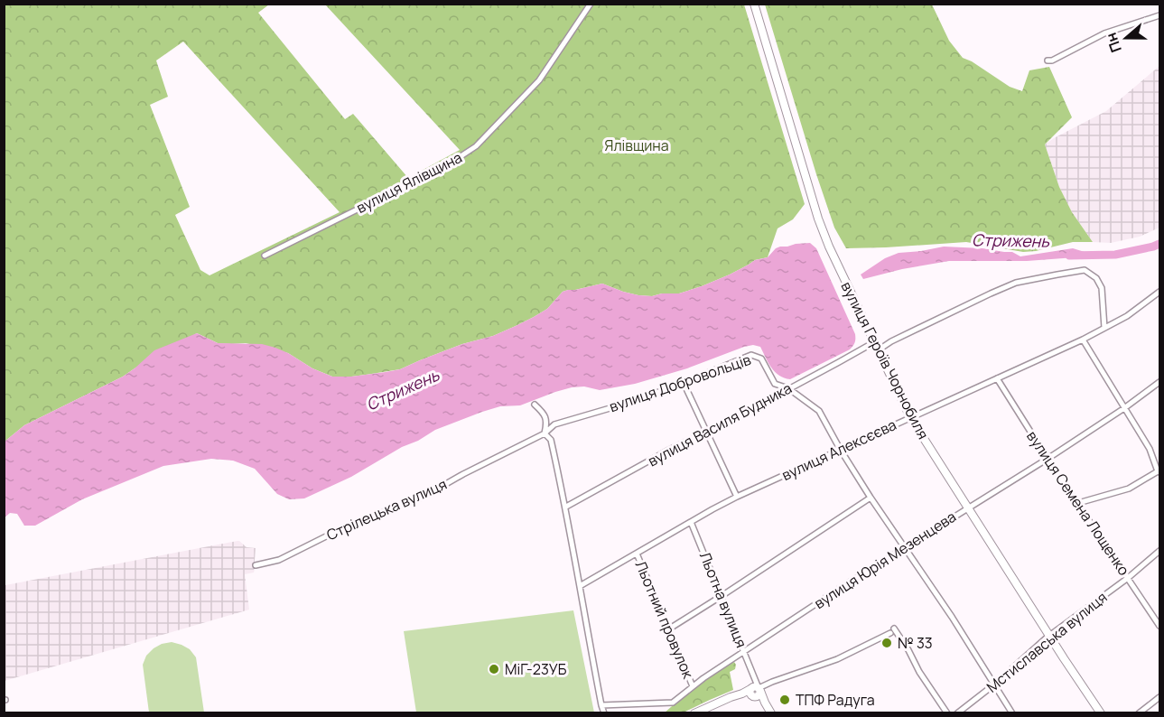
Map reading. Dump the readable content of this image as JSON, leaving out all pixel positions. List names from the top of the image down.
{
  "streets": {
    "main road": ["вулиця Героїв Чорнобиля", "Льотна вулиця"],
    "street": [
      "вулиця Ялівщина",
      "вулиця Добровольців",
      "вулиця Василя Будника",
      "вулиця Алексєєва",
      "вулиця Семена Лощенко",
      "Стрілецька вулиця",
      "вулиця Юрія Мезенцева",
      "Льотний провулок",
      "Мстиславська вулиця"
    ]
  },
  "crossings": [
    ["вулиця Героїв Чорнобиля", "вулиця Василя Будника"],
    ["вулиця Героїв Чорнобиля", "вулиця Алексєєва"],
    ["вулиця Героїв Чорнобиля", "вулиця Юрія Мезенцева"],
    ["вулиця Героїв Чорнобиля", "Мстиславська вулиця"],
    ["вулиця Добровольців", "вулиця Василя Будника"],
    ["вулиця Добровольців", "вулиця Алексєєва"],
    ["вулиця Добровольців", "Стрілецька вулиця"],
    ["вулиця Добровольців", "вулиця Юрія Мезенцева"],
    ["вулиця Добровольців", "Мстиславська вулиця"],
    ["вулиця Алексєєва", "вулиця Семена Лощенко"],
    ["вулиця Алексєєва", "Льотна вулиця"],
    ["вулиця Алексєєва", "Льотний провулок"],
    ["вулиця Семена Лощенко", "вулиця Юрія Мезенцева"],
    ["вулиця Семена Лощенко", "Мстиславська вулиця"],
    ["вулиця Юрія Мезенцева", "Льотна вулиця"],
    ["вулиця Юрія Мезенцева", "Льотний провулок"]
  ],
  "water": ["Стрижень"],
  "parks": ["Ялівщина"],
  "places": ["№ 33", "МіГ-23УБ", "ТПФ Радуга"],
  "north": "left"
}
